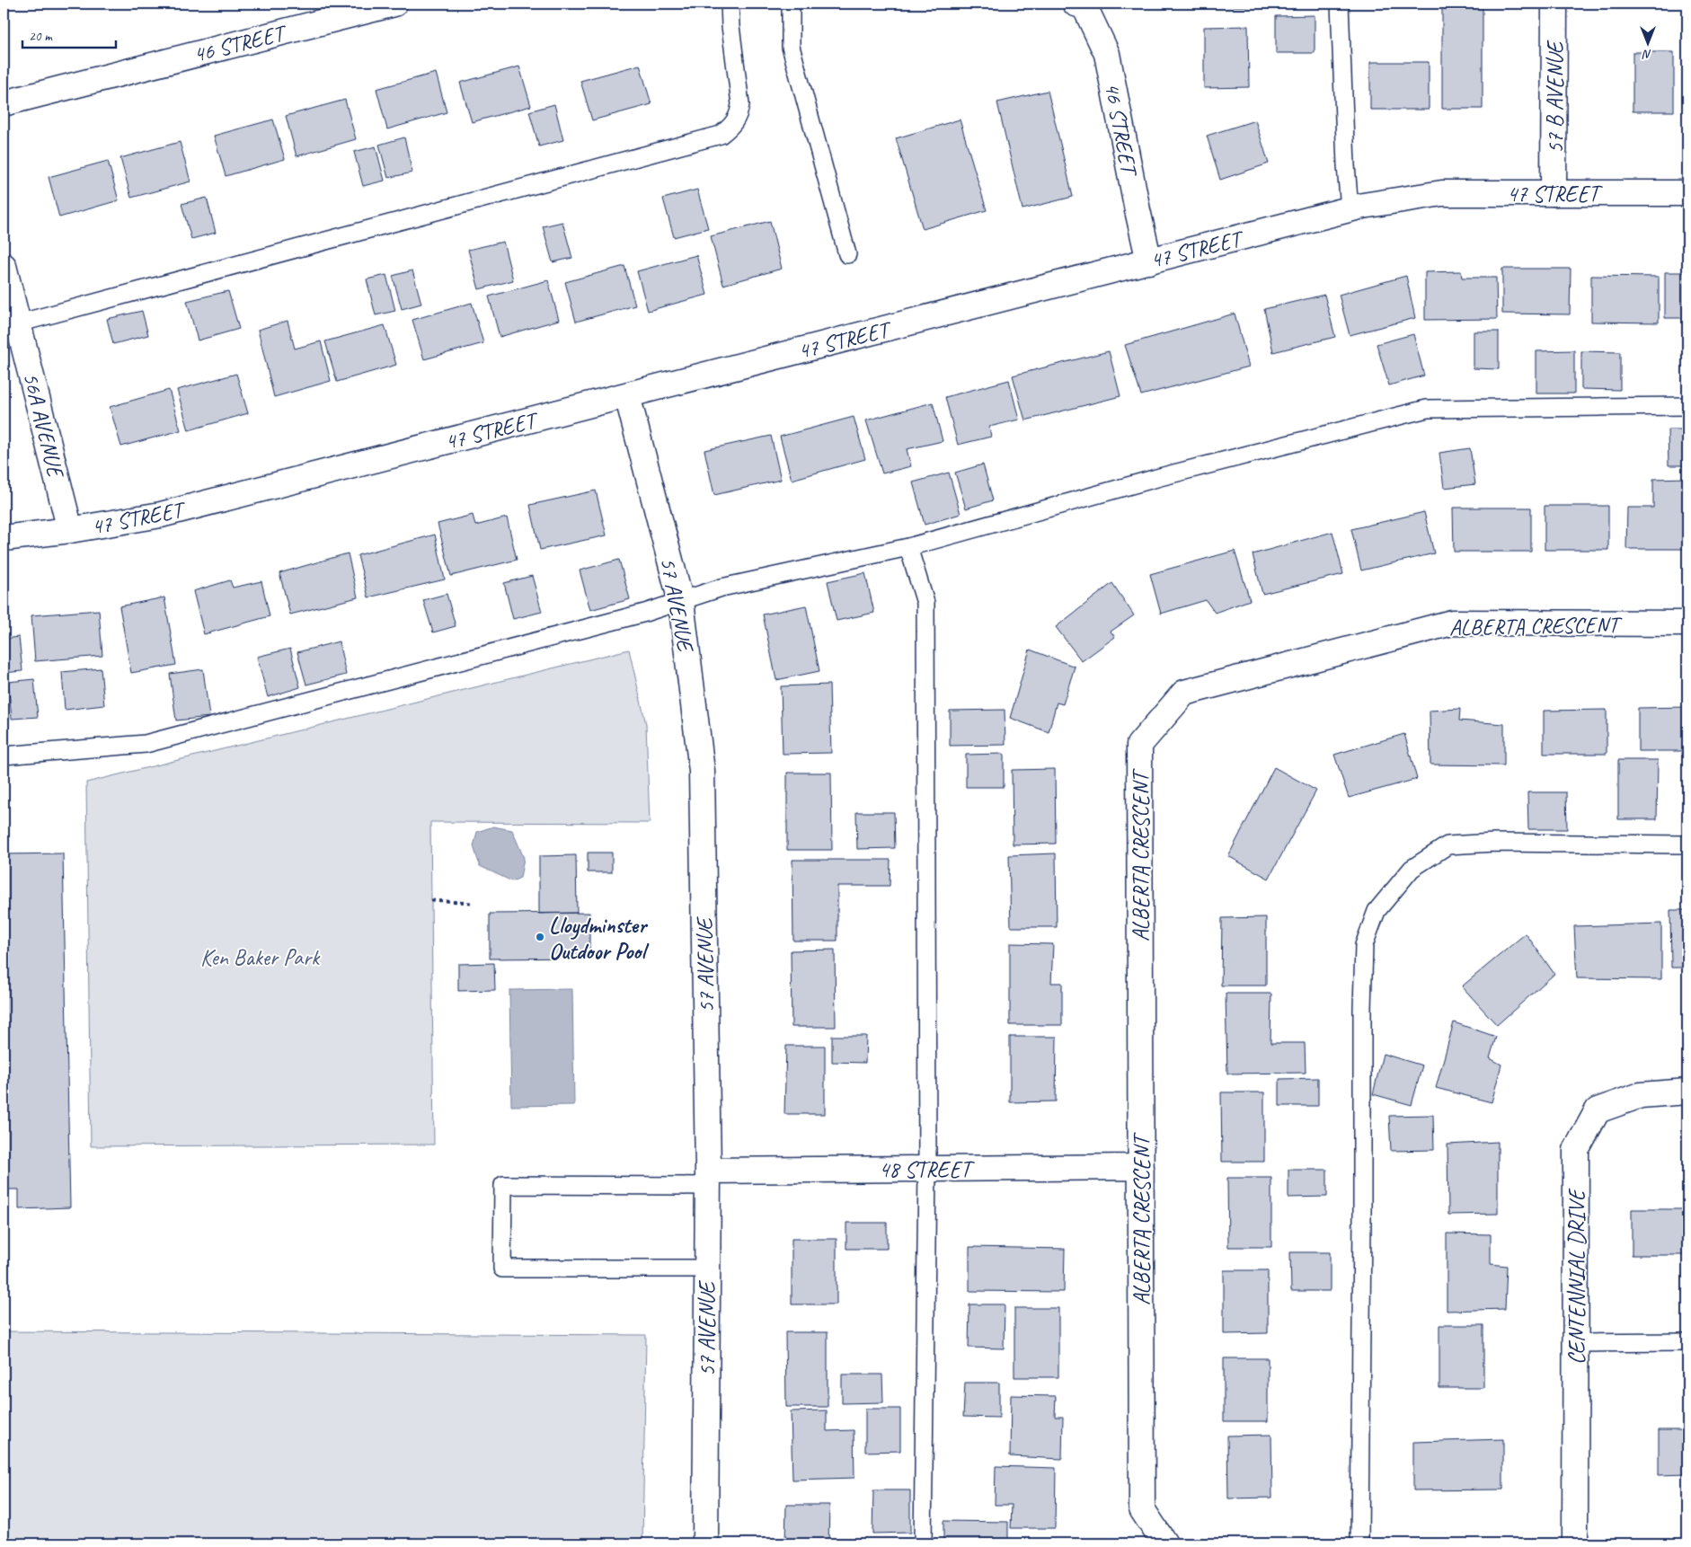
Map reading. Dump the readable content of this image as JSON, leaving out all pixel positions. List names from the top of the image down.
{
  "streets": {
    "street": [
      "46 STREET",
      "57 B AVENUE",
      "47 STREET",
      "56A AVENUE",
      "57 AVENUE",
      "ALBERTA CRESCENT",
      "48 STREET",
      "CENTENNIAL DRIVE"
    ]
  },
  "crossings": [
    ["46 STREET", "47 STREET"],
    ["57 B AVENUE", "47 STREET"],
    ["47 STREET", "56A AVENUE"],
    ["47 STREET", "57 AVENUE"],
    ["57 AVENUE", "48 STREET"],
    ["ALBERTA CRESCENT", "48 STREET"]
  ],
  "parks": ["Ken Baker Park"],
  "places": ["Lloydminster Outdoor Pool"],
  "scale_bar": "20 m",
  "north": "bottom"
}
